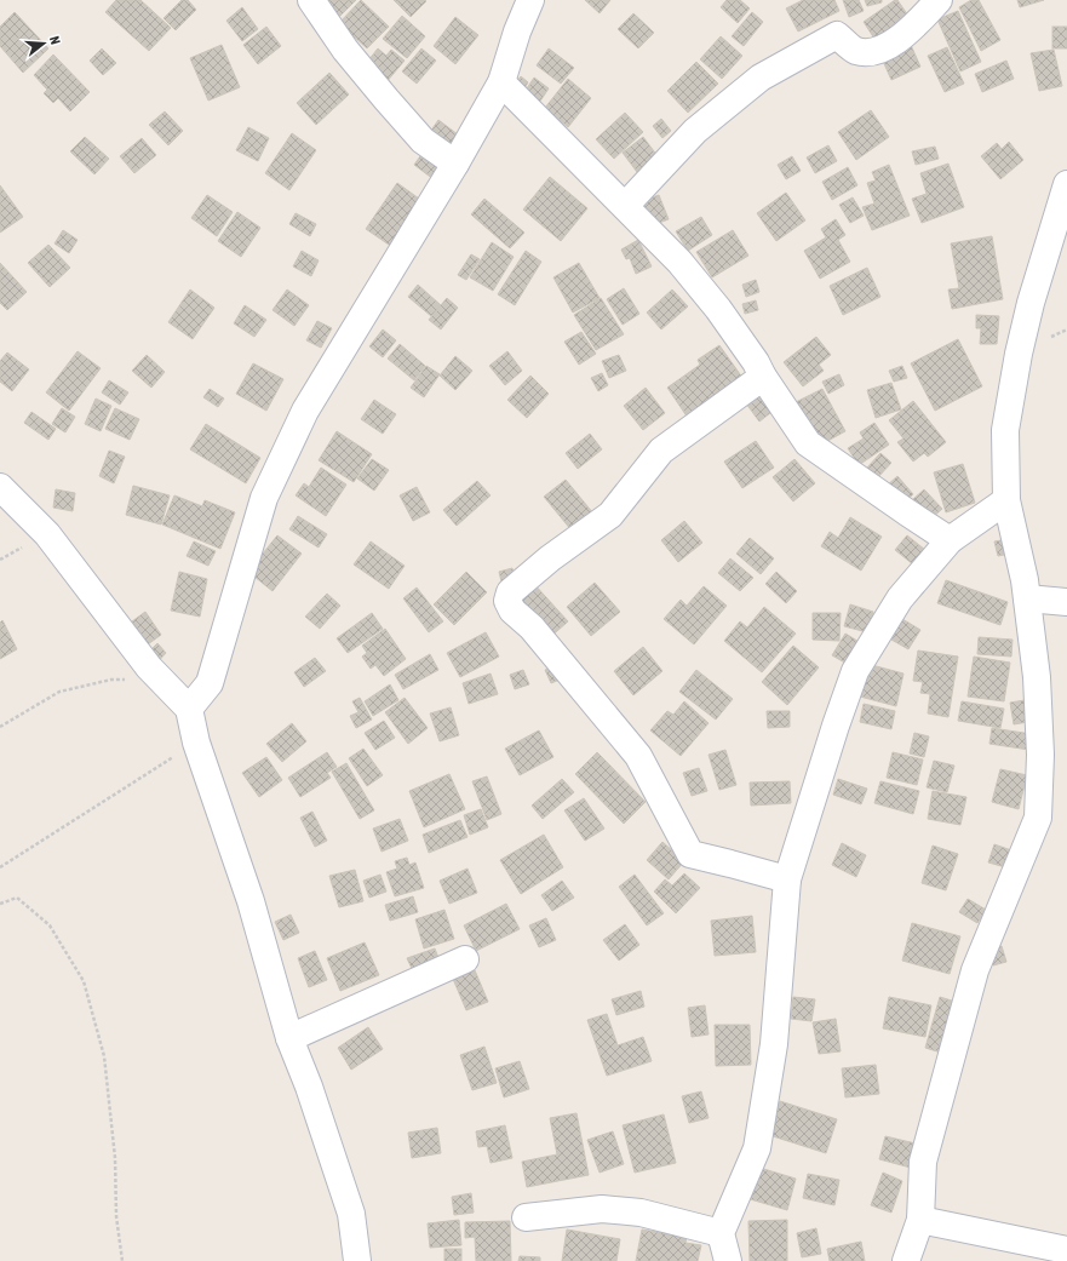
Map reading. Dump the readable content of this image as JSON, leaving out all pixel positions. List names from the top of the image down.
{
  "north": "right"
}
